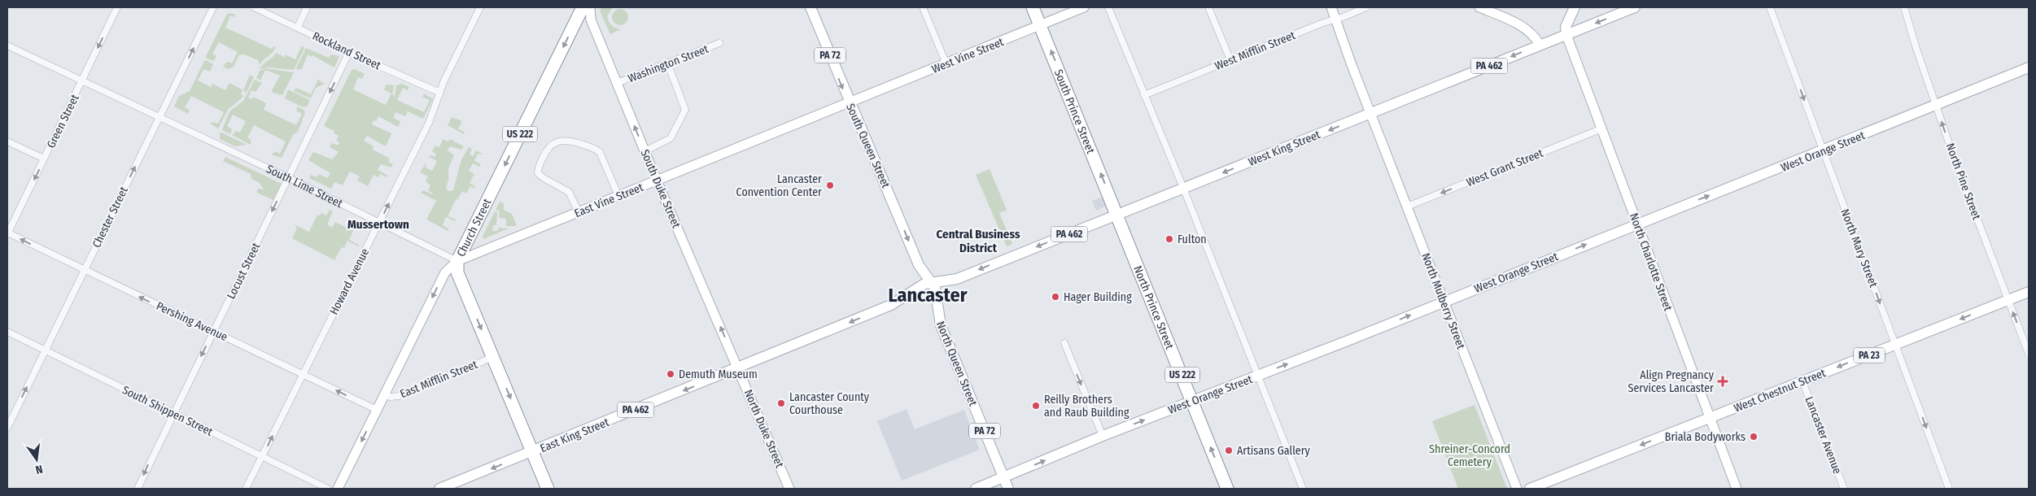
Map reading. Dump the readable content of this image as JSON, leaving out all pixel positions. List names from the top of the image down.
{
  "streets": {
    "highway": [
      "South Prince Street",
      "US 222",
      "Church Street",
      "North Prince Street"
    ],
    "main road": [
      "PA 72",
      "West Vine Street",
      "PA 462",
      "South Queen Street",
      "West King Street",
      "West Orange Street",
      "South Duke Street",
      "East Vine Street",
      "North Charlotte Street",
      "North Mulberry Street",
      "PA 23",
      "North Queen Street",
      "West Chestnut Street",
      "North Duke Street",
      "East King Street"
    ],
    "street": [
      "Rockland Street",
      "West Mifflin Street",
      "Washington Street",
      "Green Street",
      "West Grant Street",
      "North Pine Street",
      "South Lime Street",
      "Chester Street",
      "North Mary Street",
      "Locust Street",
      "Howard Avenue",
      "Pershing Avenue",
      "East Mifflin Street",
      "South Shippen Street",
      "Lancaster Avenue"
    ]
  },
  "crossings": [
    ["Rockland Street", "Locust Street"],
    ["Rockland Street", "Howard Avenue"],
    ["West Mifflin Street", "North Mulberry Street"],
    ["West Vine Street", "South Prince Street"],
    ["West Vine Street", "South Queen Street"],
    ["West Vine Street", "East Vine Street"],
    ["Washington Street", "South Duke Street"],
    ["South Prince Street", "West King Street"],
    ["South Prince Street", "North Prince Street"],
    ["Green Street", "South Lime Street"],
    ["Green Street", "Pershing Avenue"],
    ["South Queen Street", "West King Street"],
    ["South Queen Street", "East Vine Street"],
    ["South Queen Street", "North Queen Street"],
    ["South Queen Street", "East King Street"],
    ["West King Street", "North Charlotte Street"],
    ["West King Street", "North Mulberry Street"],
    ["West King Street", "North Prince Street"],
    ["West King Street", "North Queen Street"],
    ["West King Street", "East King Street"],
    ["West Orange Street", "North Pine Street"],
    ["West Orange Street", "North Mary Street"],
    ["West Orange Street", "North Charlotte Street"],
    ["West Orange Street", "North Mulberry Street"],
    ["West Orange Street", "North Prince Street"],
    ["West Orange Street", "North Queen Street"],
    ["West Grant Street", "North Charlotte Street"],
    ["West Grant Street", "North Mulberry Street"],
    ["North Pine Street", "West Chestnut Street"],
    ["South Lime Street", "East Vine Street"],
    ["South Lime Street", "Chester Street"],
    ["South Lime Street", "Church Street"],
    ["South Lime Street", "Locust Street"],
    ["South Lime Street", "Howard Avenue"],
    ["South Duke Street", "East Vine Street"],
    ["South Duke Street", "North Duke Street"],
    ["South Duke Street", "East King Street"],
    ["East Vine Street", "Church Street"],
    ["Chester Street", "Pershing Avenue"],
    ["Chester Street", "South Shippen Street"],
    ["Church Street", "Pershing Avenue"],
    ["Church Street", "East Mifflin Street"],
    ["North Mary Street", "West Chestnut Street"],
    ["North Charlotte Street", "West Chestnut Street"],
    ["Locust Street", "Pershing Avenue"],
    ["Locust Street", "South Shippen Street"],
    ["Howard Avenue", "Pershing Avenue"],
    ["Howard Avenue", "South Shippen Street"],
    ["North Queen Street", "East King Street"],
    ["West Chestnut Street", "Lancaster Avenue"],
    ["North Duke Street", "East King Street"]
  ],
  "one_way": [
    "South Prince Street",
    "Green Street",
    "South Queen Street",
    "West King Street",
    "West Orange Street",
    "West Grant Street",
    "North Pine Street",
    "South Duke Street",
    "Chester Street",
    "Church Street",
    "North Mary Street",
    "Locust Street",
    "Howard Avenue",
    "Pershing Avenue",
    "West Chestnut Street",
    "East King Street"
  ],
  "districts": ["Mussertown", "Central Business District", "Lancaster"],
  "parks": ["Shreiner-Concord Cemetery"],
  "places": {
    "other": [
      "Lancaster Convention Center",
      "Fulton",
      "Hager Building",
      "Demuth Museum",
      "Lancaster County Courthouse",
      "Reilly Brothers and Raub Building",
      "Briala Bodyworks",
      "Artisans Gallery"
    ],
    "health": ["Align Pregnancy Services Lancaster"]
  },
  "north": "bottom"
}
